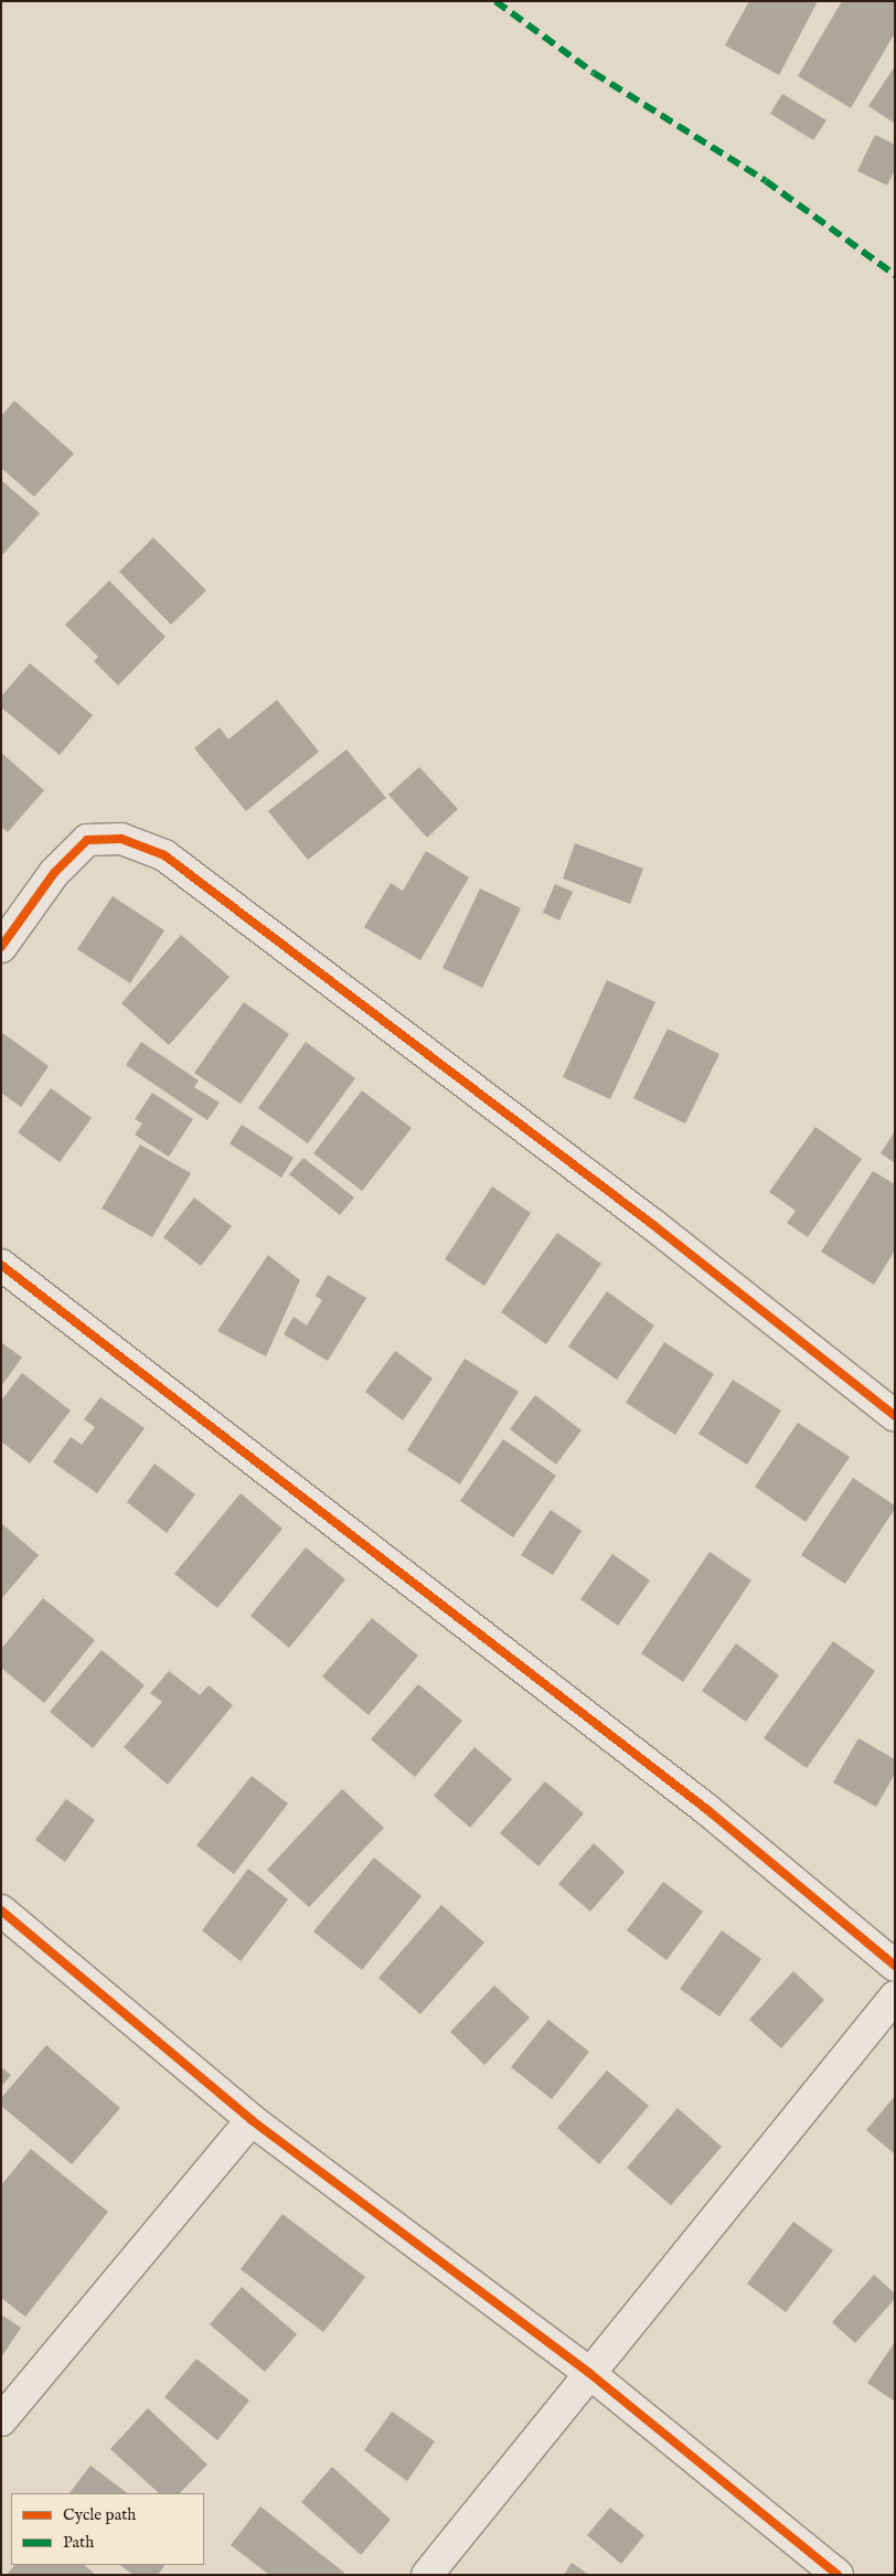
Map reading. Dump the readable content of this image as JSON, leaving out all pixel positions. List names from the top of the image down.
{
  "legend": ["Cycle path", "Path"]
}
